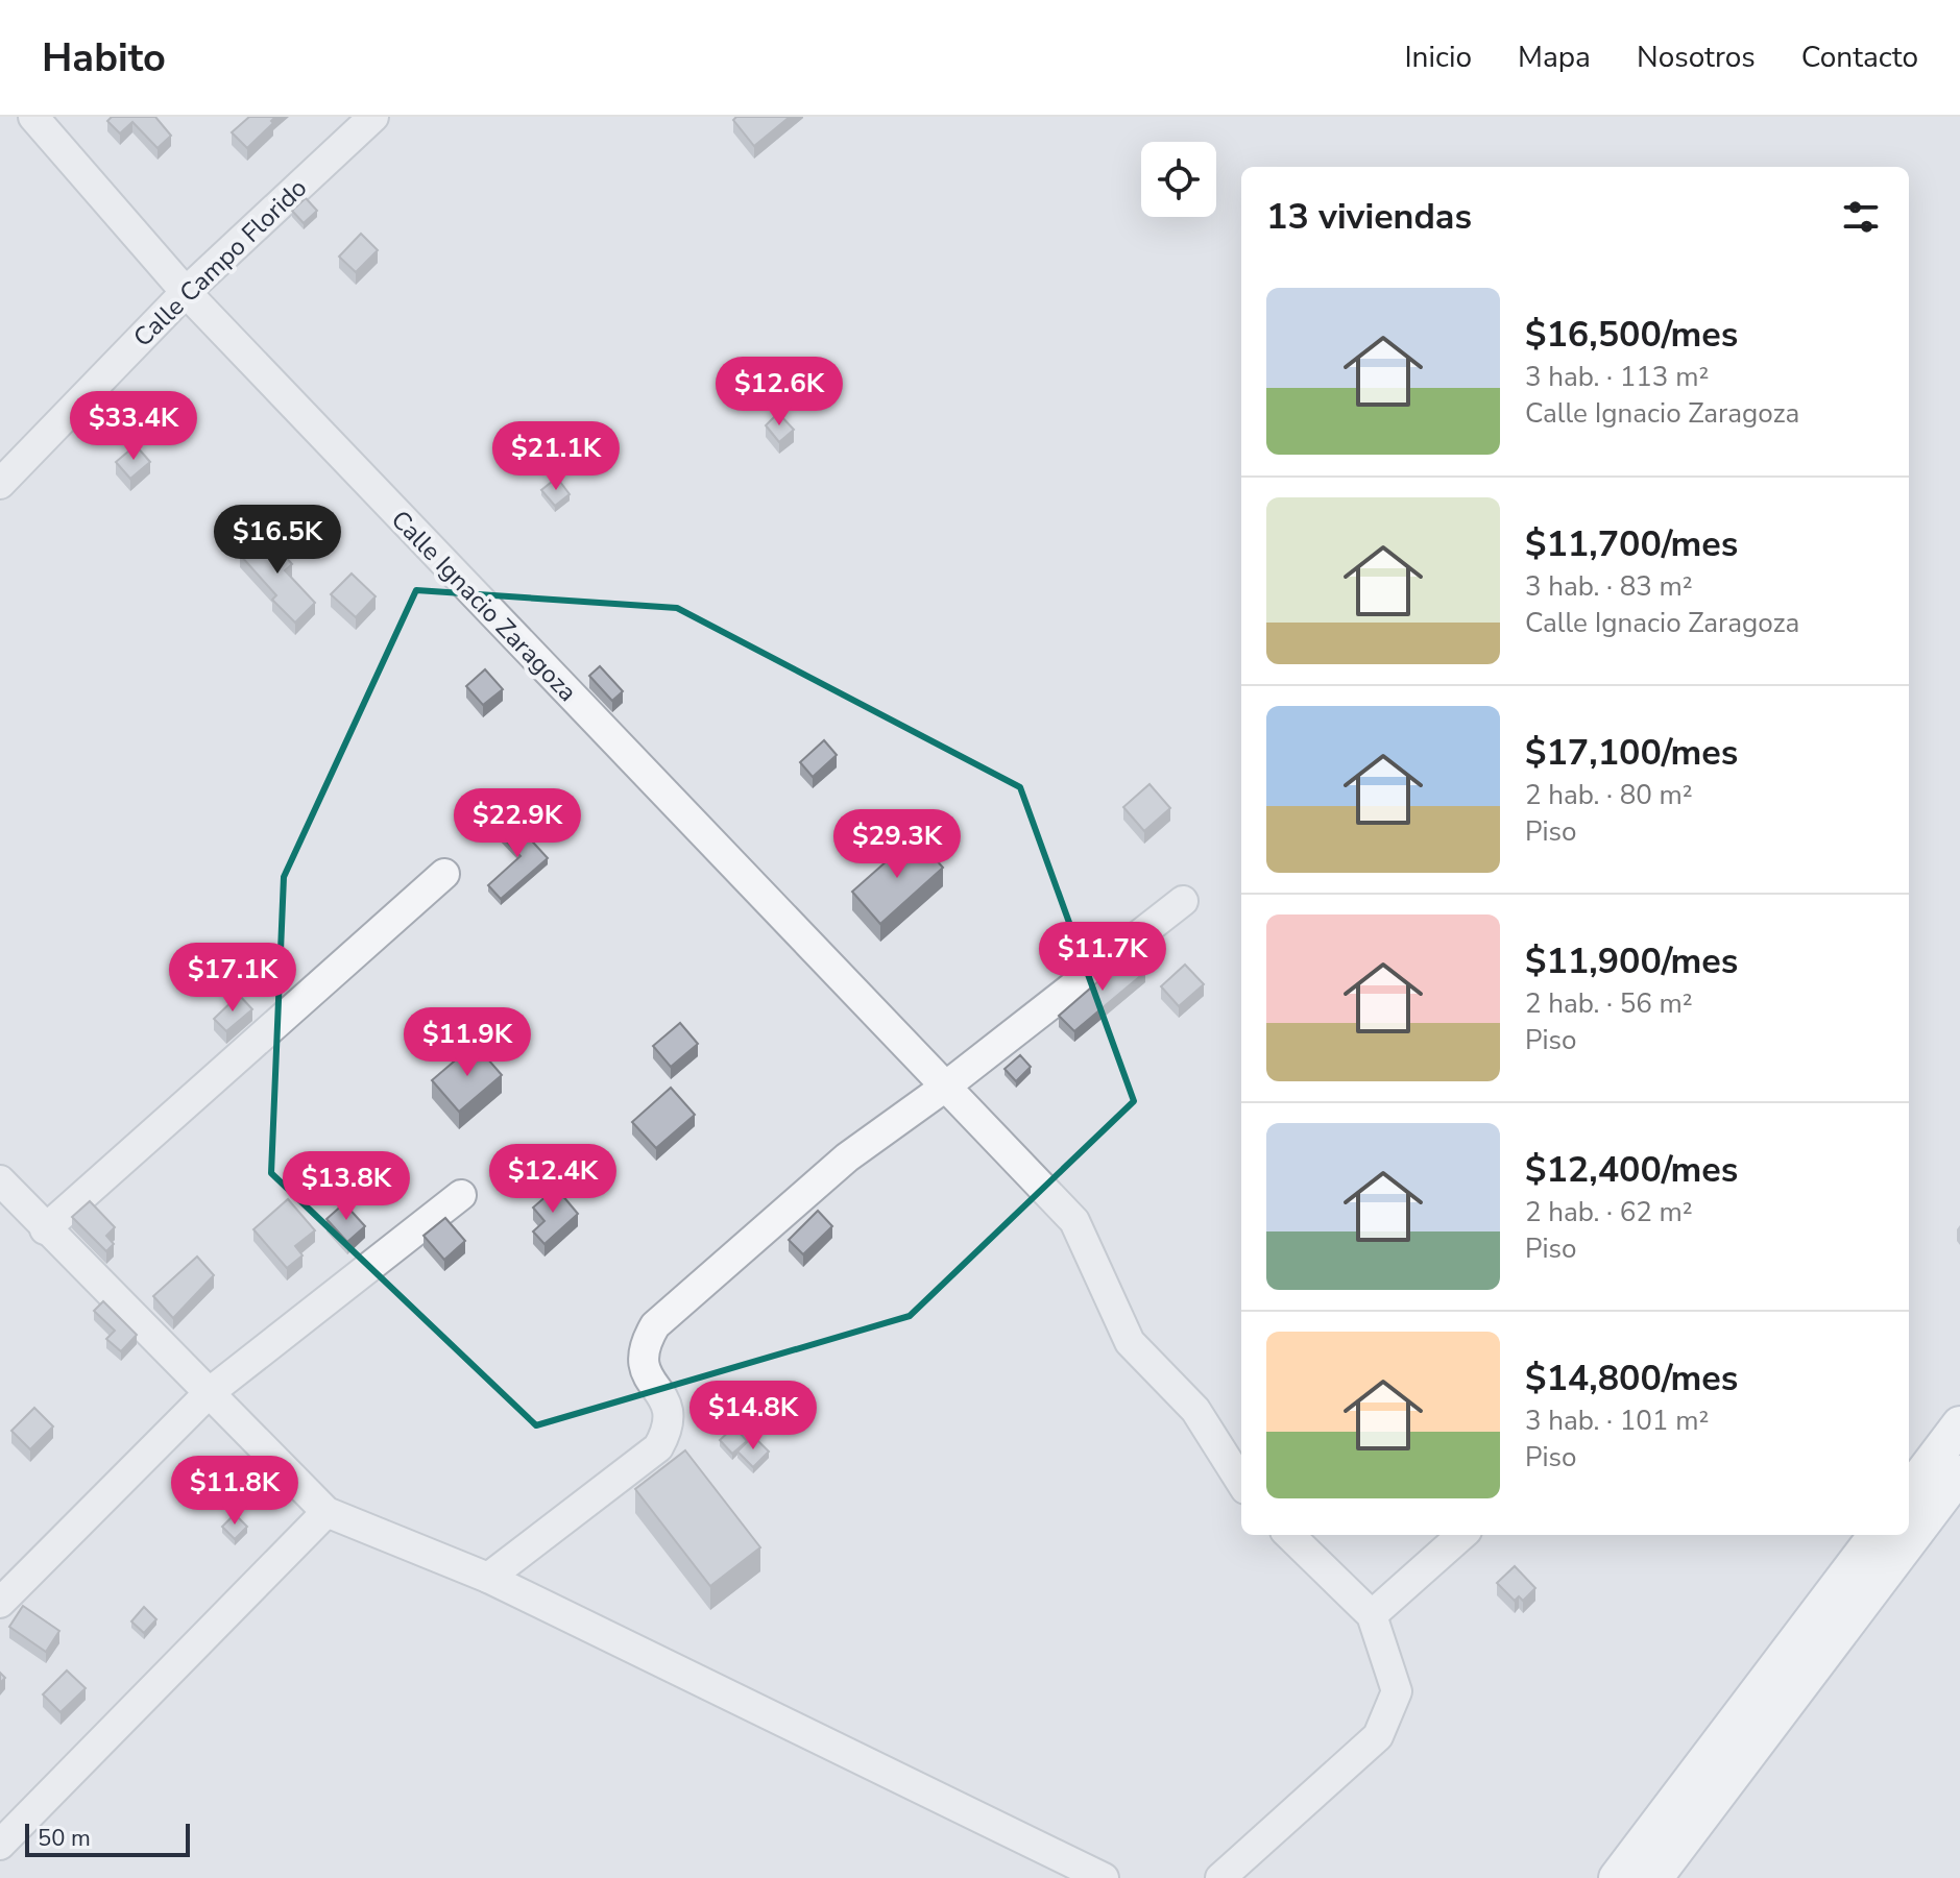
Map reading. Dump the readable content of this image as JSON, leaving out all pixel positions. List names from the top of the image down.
{
  "streets": {
    "street": ["Calle Campo Florido", "Calle Ignacio Zaragoza"]
  },
  "crossings": [
    ["Calle Campo Florido", "Calle Ignacio Zaragoza"]
  ],
  "scale_bar": "50 m",
  "page": {
    "header": "Habito",
    "nav": [
      "Inicio",
      "Mapa",
      "Nosotros",
      "Contacto"
    ],
    "heading": "13 viviendas",
    "list": [
      {
        "name": "$16,500/mes",
        "note": "3 hab. · 113 m² · Calle Ignacio Zaragoza"
      },
      {
        "name": "$11,700/mes",
        "note": "3 hab. · 83 m² · Calle Ignacio Zaragoza"
      },
      {
        "name": "$17,100/mes",
        "note": "2 hab. · 80 m² · Piso"
      },
      {
        "name": "$11,900/mes",
        "note": "2 hab. · 56 m² · Piso"
      },
      {
        "name": "$12,400/mes",
        "note": "2 hab. · 62 m² · Piso"
      },
      {
        "name": "$14,800/mes",
        "note": "3 hab. · 101 m² · Piso"
      }
    ],
    "price": [
      "$12.6K",
      "$33.4K",
      "$21.1K",
      "$16.5K",
      "$22.9K",
      "$29.3K",
      "$11.7K",
      "$17.1K",
      "$11.9K",
      "$12.4K",
      "$13.8K",
      "$14.8K",
      "$11.8K"
    ],
    "scale": "50 m"
  }
}
